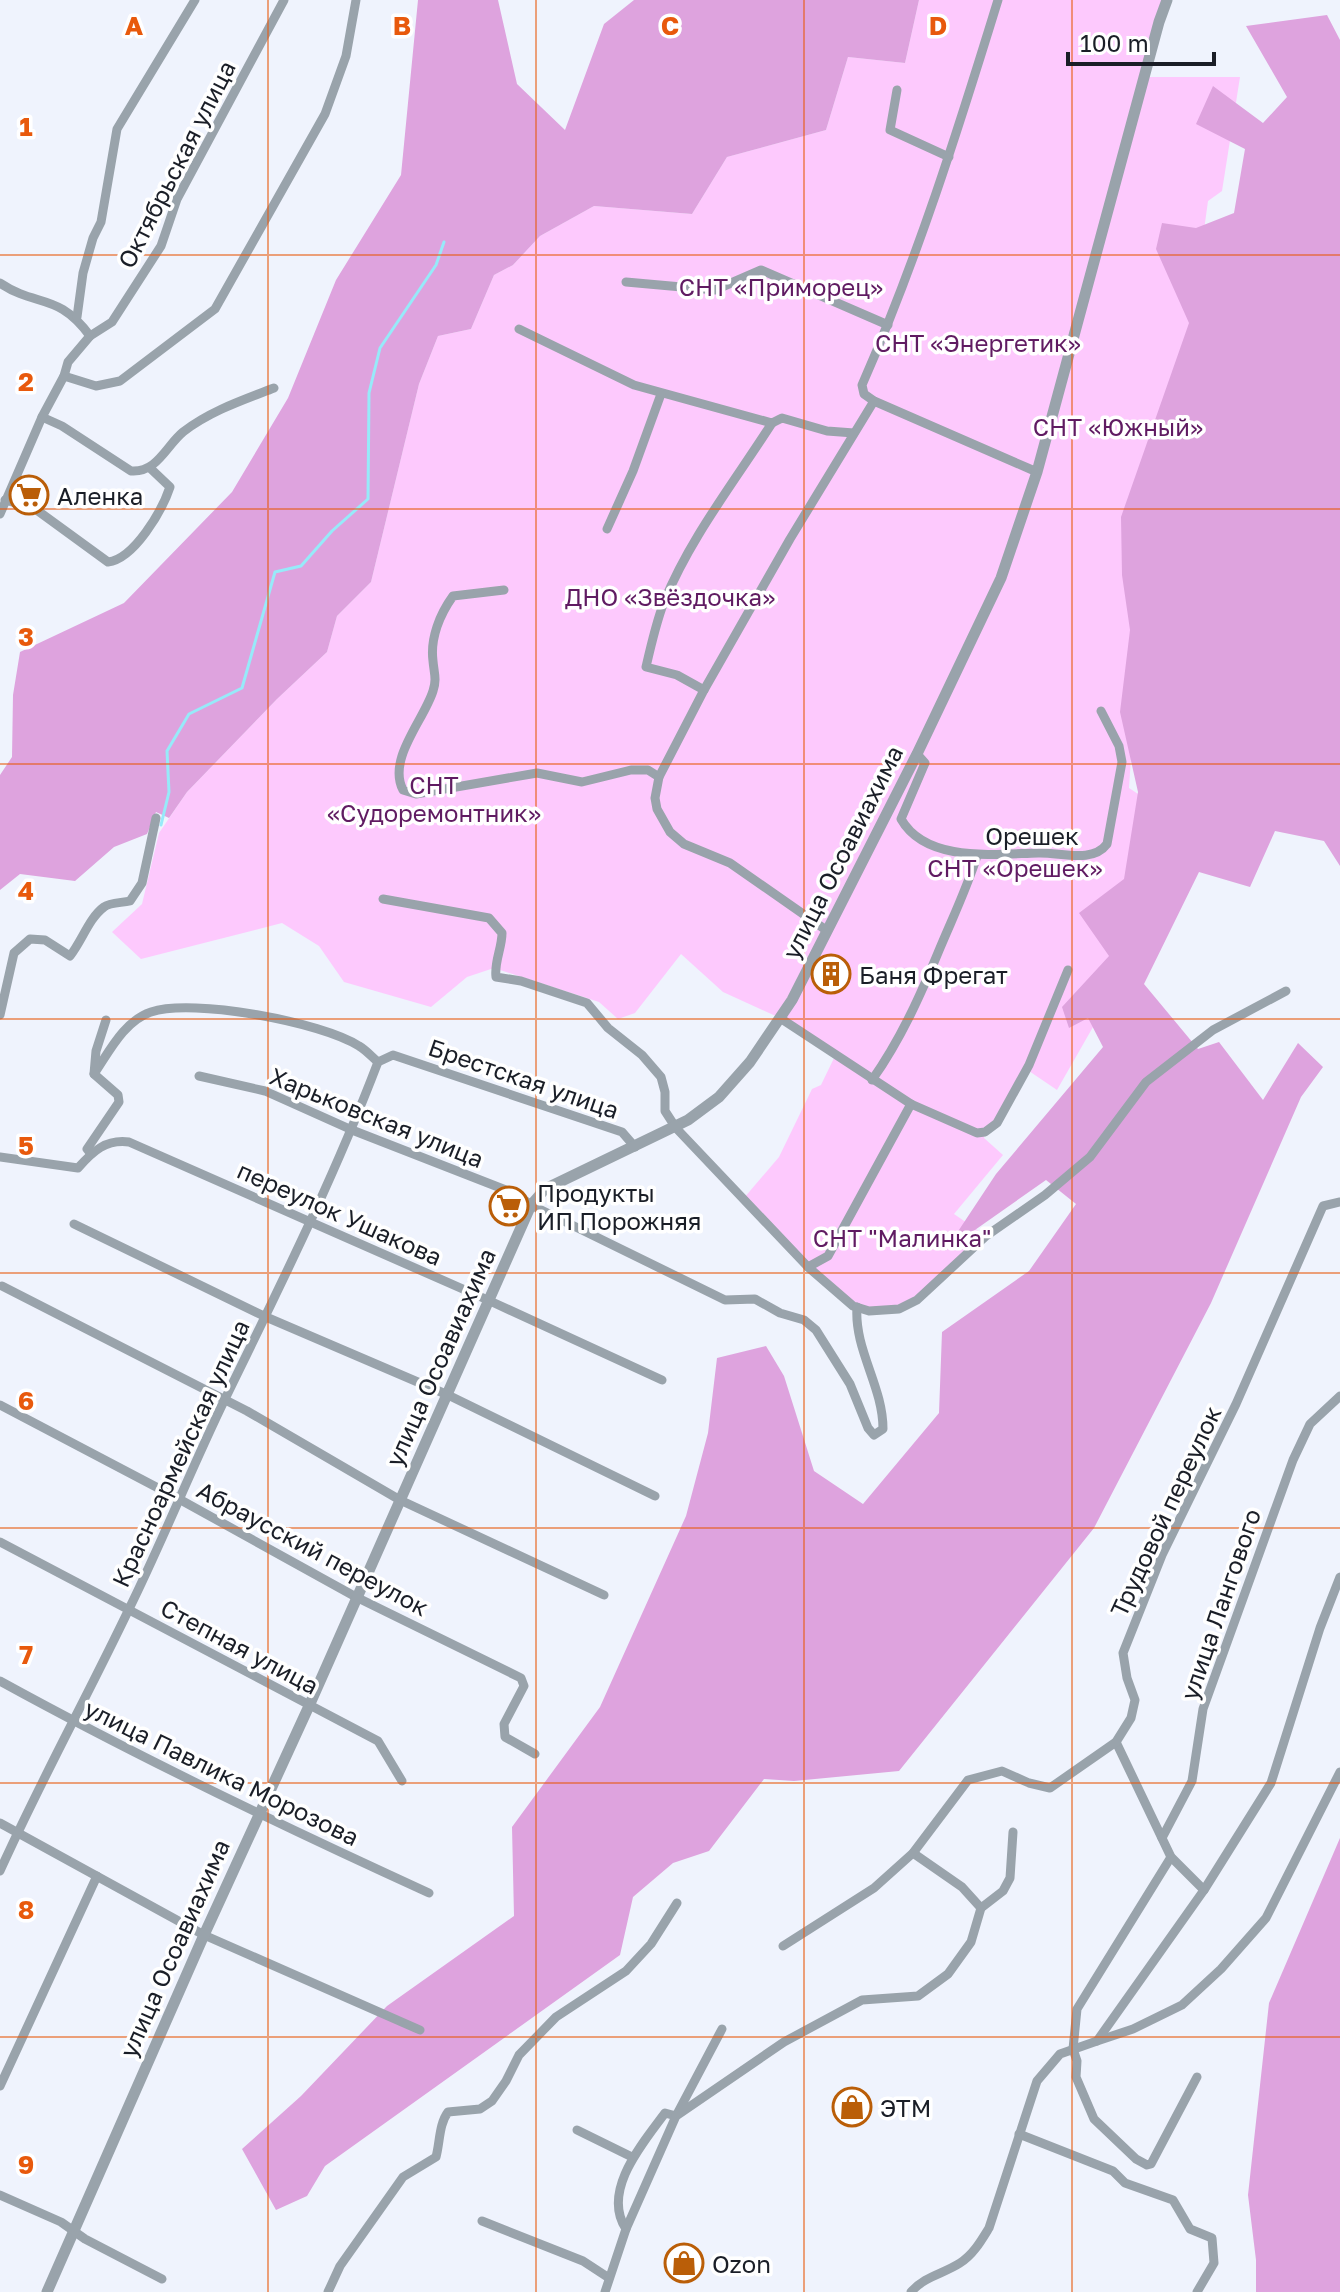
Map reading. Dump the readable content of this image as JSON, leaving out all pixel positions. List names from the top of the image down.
{
  "streets": {
    "street": [
      "Октябрьская улица",
      "Орешек",
      "улица Осоавиахима",
      "Брестская улица",
      "Харьковская улица",
      "переулок Ушакова",
      "Красноармейская улица",
      "Трудовой переулок",
      "Абраусский переулок",
      "улица Лангового",
      "Степная улица",
      "улица Павлика Морозова"
    ]
  },
  "crossings": [
    ["Орешек", "улица Осоавиахима"],
    ["улица Осоавиахима", "Брестская улица"],
    ["улица Осоавиахима", "Харьковская улица"],
    ["улица Осоавиахима", "переулок Ушакова"],
    ["улица Осоавиахима", "Абраусский переулок"],
    ["улица Осоавиахима", "Степная улица"],
    ["улица Осоавиахима", "улица Павлика Морозова"],
    ["Брестская улица", "Красноармейская улица"],
    ["Харьковская улица", "Красноармейская улица"],
    ["переулок Ушакова", "Красноармейская улица"],
    ["Красноармейская улица", "Абраусский переулок"],
    ["Красноармейская улица", "Степная улица"],
    ["Красноармейская улица", "улица Павлика Морозова"]
  ],
  "parks": [
    "СНТ «Приморец»",
    "СНТ «Энергетик»",
    "СНТ «Южный»",
    "ДНО «Звёздочка»",
    "СНТ «Судоремонтник»",
    "СНТ «Орешек»",
    "СНТ \"Малинка\""
  ],
  "places": {
    "supermarket": ["Аленка", "Продукты ИП Порожняя"],
    "building": ["Баня Фрегат"],
    "shop": ["ЭТМ", "Ozon"]
  },
  "scale_bar": "100 m",
  "grid": {
    "columns": [
      "A",
      "B",
      "C",
      "D"
    ],
    "rows": [
      "1",
      "2",
      "3",
      "4",
      "5",
      "6",
      "7",
      "8",
      "9"
    ]
  }
}
